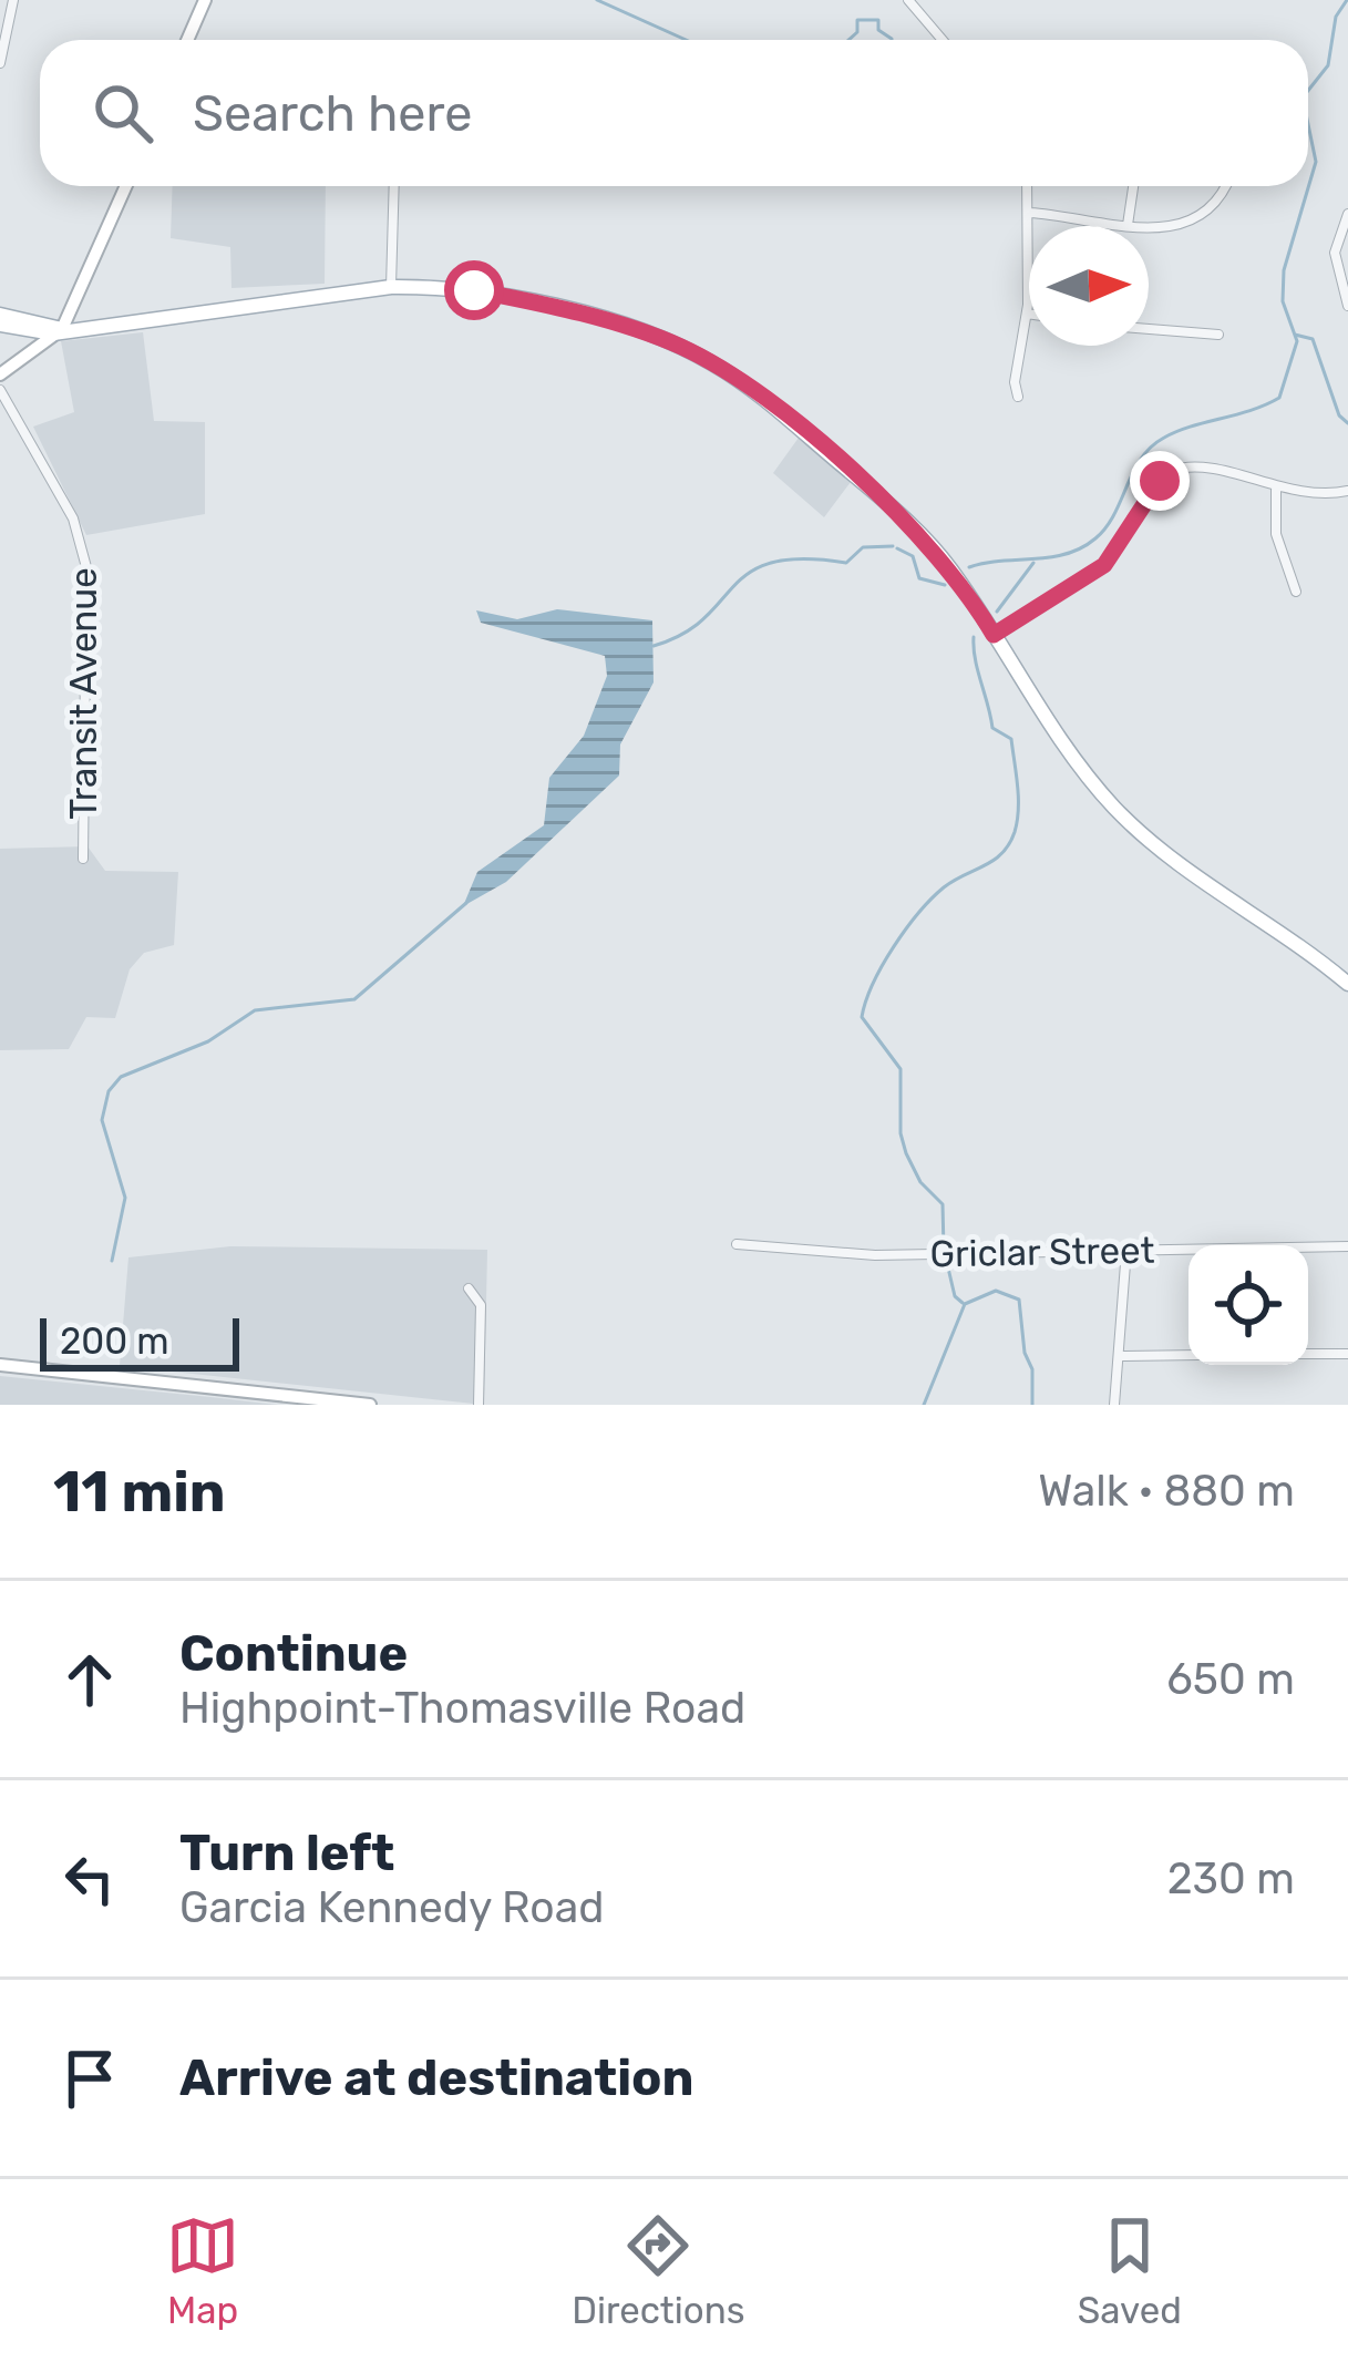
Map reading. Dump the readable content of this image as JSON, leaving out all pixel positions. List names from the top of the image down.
{
  "streets": {
    "street": ["Transit Avenue", "Griclar Street"]
  },
  "scale_bar": "200 m",
  "north": "right",
  "page": {
    "search": "Search here",
    "scale": "200 m",
    "heading": ["11 min", "Walk · 880 m"],
    "list": [
      ["Continue", "Highpoint-Thomasville Road", "650 m"],
      ["Turn left", "Garcia Kennedy Road", "230 m"],
      "Arrive at destination"
    ],
    "nav": ["Map", "Directions", "Saved"]
  }
}
